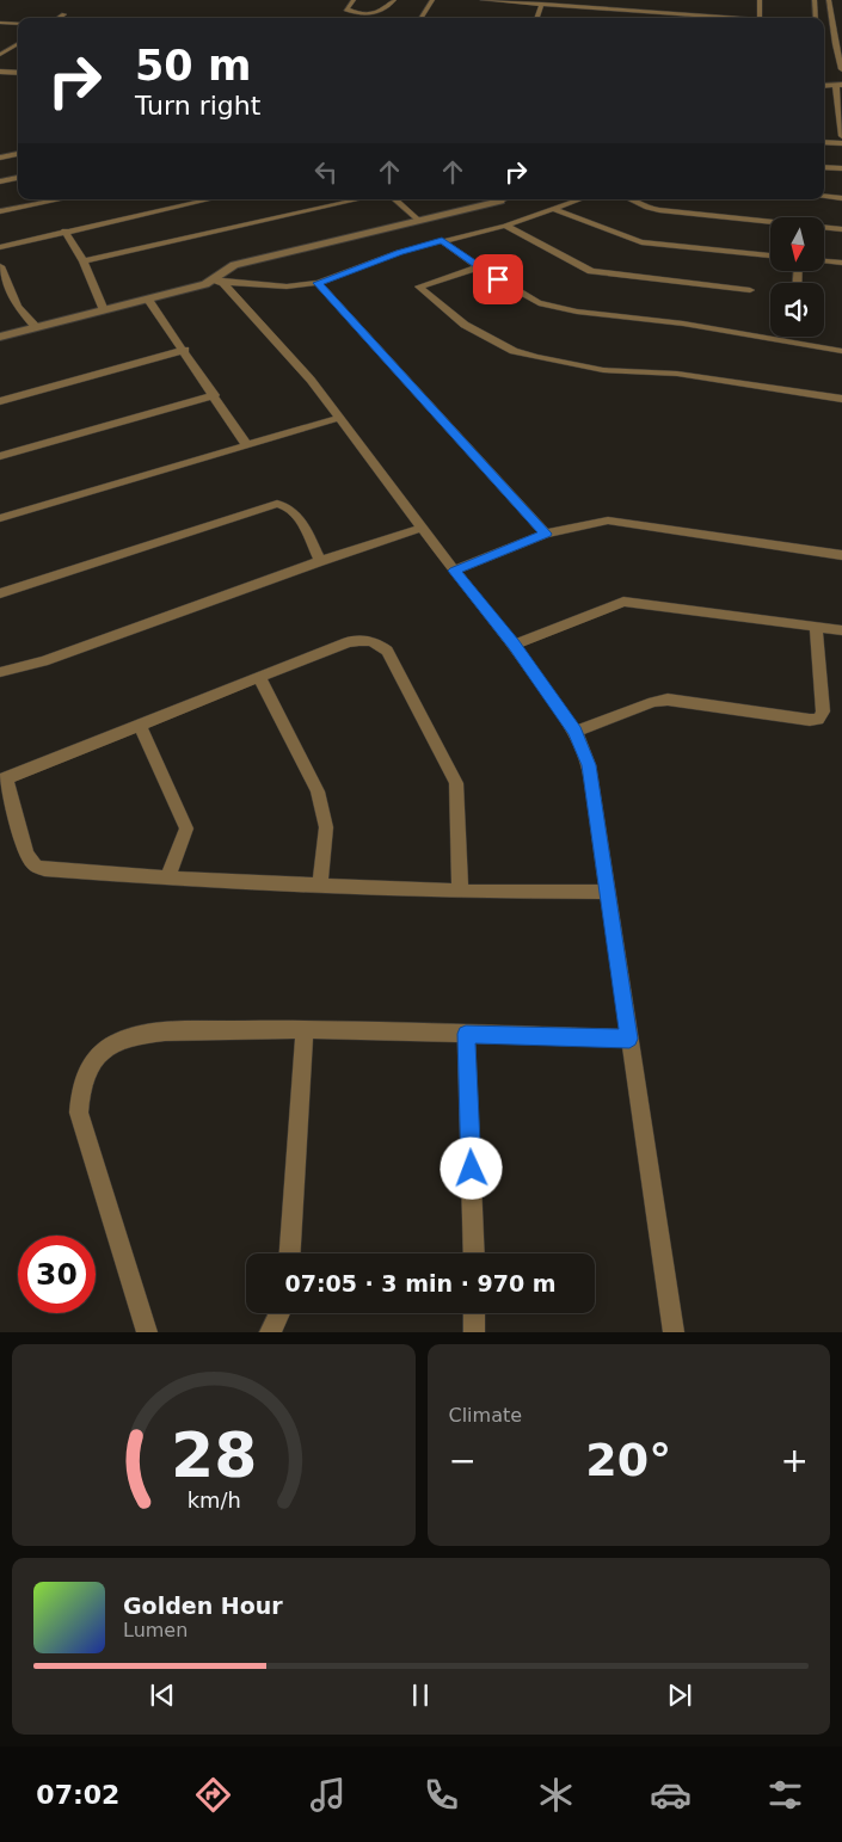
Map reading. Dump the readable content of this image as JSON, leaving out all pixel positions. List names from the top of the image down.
{
  "north": "bottom",
  "page": {
    "turn": ["50 m", "Turn right"],
    "limit": "30",
    "trip": "07:05 · 3 min · 970 m",
    "tile": "Climate",
    "heat": ["−", "20°", "+"],
    "song": ["Golden Hour", "Lumen"],
    "tabs": "07:02",
    "gauge": ["28", "km/h"]
  }
}
